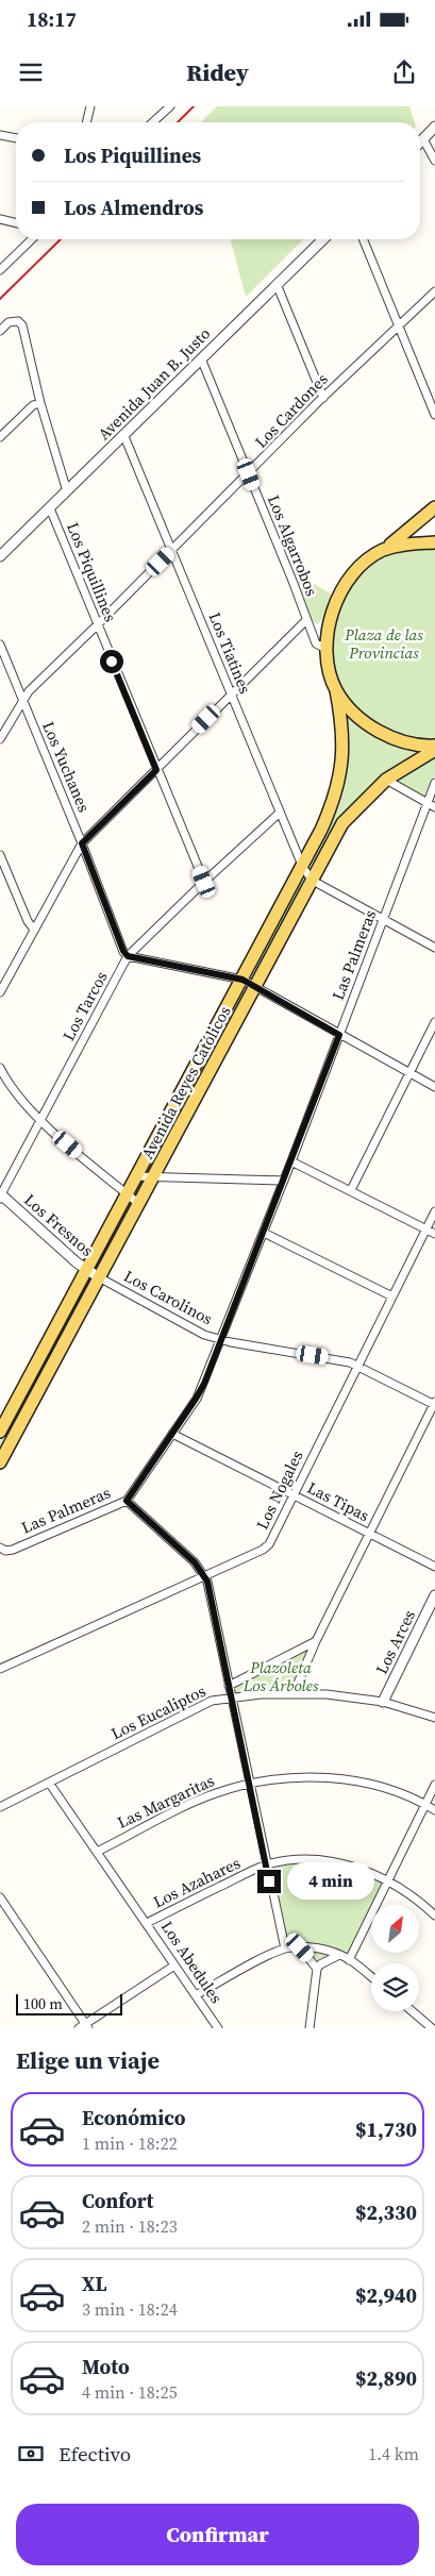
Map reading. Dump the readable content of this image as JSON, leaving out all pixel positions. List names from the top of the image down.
{
  "streets": {
    "main road": ["Avenida Reyes Católicos"],
    "street": [
      "Avenida Juan B. Justo",
      "Los Cardones",
      "Los Algarrobos",
      "Los Piquillines",
      "Los Tiatines",
      "Los Yuchanes",
      "Las Palmeras",
      "Los Tarcos",
      "Los Fresnos",
      "Los Carolinos",
      "Los Nogales",
      "Las Tipas",
      "Los Arces",
      "Los Eucaliptos",
      "Las Margaritas",
      "Los Azahares",
      "Los Abedules"
    ]
  },
  "crossings": [
    ["Avenida Juan B. Justo", "Los Algarrobos"],
    ["Avenida Juan B. Justo", "Los Piquillines"],
    ["Avenida Juan B. Justo", "Los Tiatines"],
    ["Los Cardones", "Los Algarrobos"],
    ["Los Cardones", "Los Piquillines"],
    ["Los Cardones", "Los Tiatines"],
    ["Los Cardones", "Los Yuchanes"],
    ["Los Algarrobos", "Avenida Reyes Católicos"],
    ["Los Piquillines", "Los Tarcos"],
    ["Los Tiatines", "Los Tarcos"],
    ["Los Tiatines", "Avenida Reyes Católicos"],
    ["Los Yuchanes", "Los Tarcos"],
    ["Las Palmeras", "Los Carolinos"],
    ["Las Palmeras", "Las Tipas"],
    ["Los Tarcos", "Los Fresnos"],
    ["Avenida Reyes Católicos", "Los Fresnos"],
    ["Avenida Reyes Católicos", "Los Carolinos"],
    ["Los Fresnos", "Los Carolinos"],
    ["Los Carolinos", "Los Nogales"],
    ["Los Nogales", "Las Tipas"],
    ["Los Arces", "Los Eucaliptos"],
    ["Los Eucaliptos", "Los Abedules"],
    ["Las Margaritas", "Los Abedules"],
    ["Los Azahares", "Los Abedules"]
  ],
  "parks": ["Plaza de las Provincias", "Plazoleta Los Árboles"],
  "scale_bar": "100 m",
  "north": "top right",
  "page": {
    "status": "18:17",
    "header": "Ridey",
    "banner": ["Los Piquillines", "Los Almendros"],
    "bubble": "4 min",
    "scale": "100 m",
    "heading": "Elige un viaje",
    "list": [
      {
        "name": "Económico",
        "note": "1 min · 18:22",
        "value": "$1,730"
      },
      {
        "name": "Confort",
        "note": "2 min · 18:23",
        "value": "$2,330"
      },
      {
        "name": "XL",
        "note": "3 min · 18:24",
        "value": "$2,940"
      },
      {
        "name": "Moto",
        "note": "4 min · 18:25",
        "value": "$2,890"
      }
    ],
    "pay": ["Efectivo", "1.4 km"],
    "buttons": "Confirmar"
  }
}
